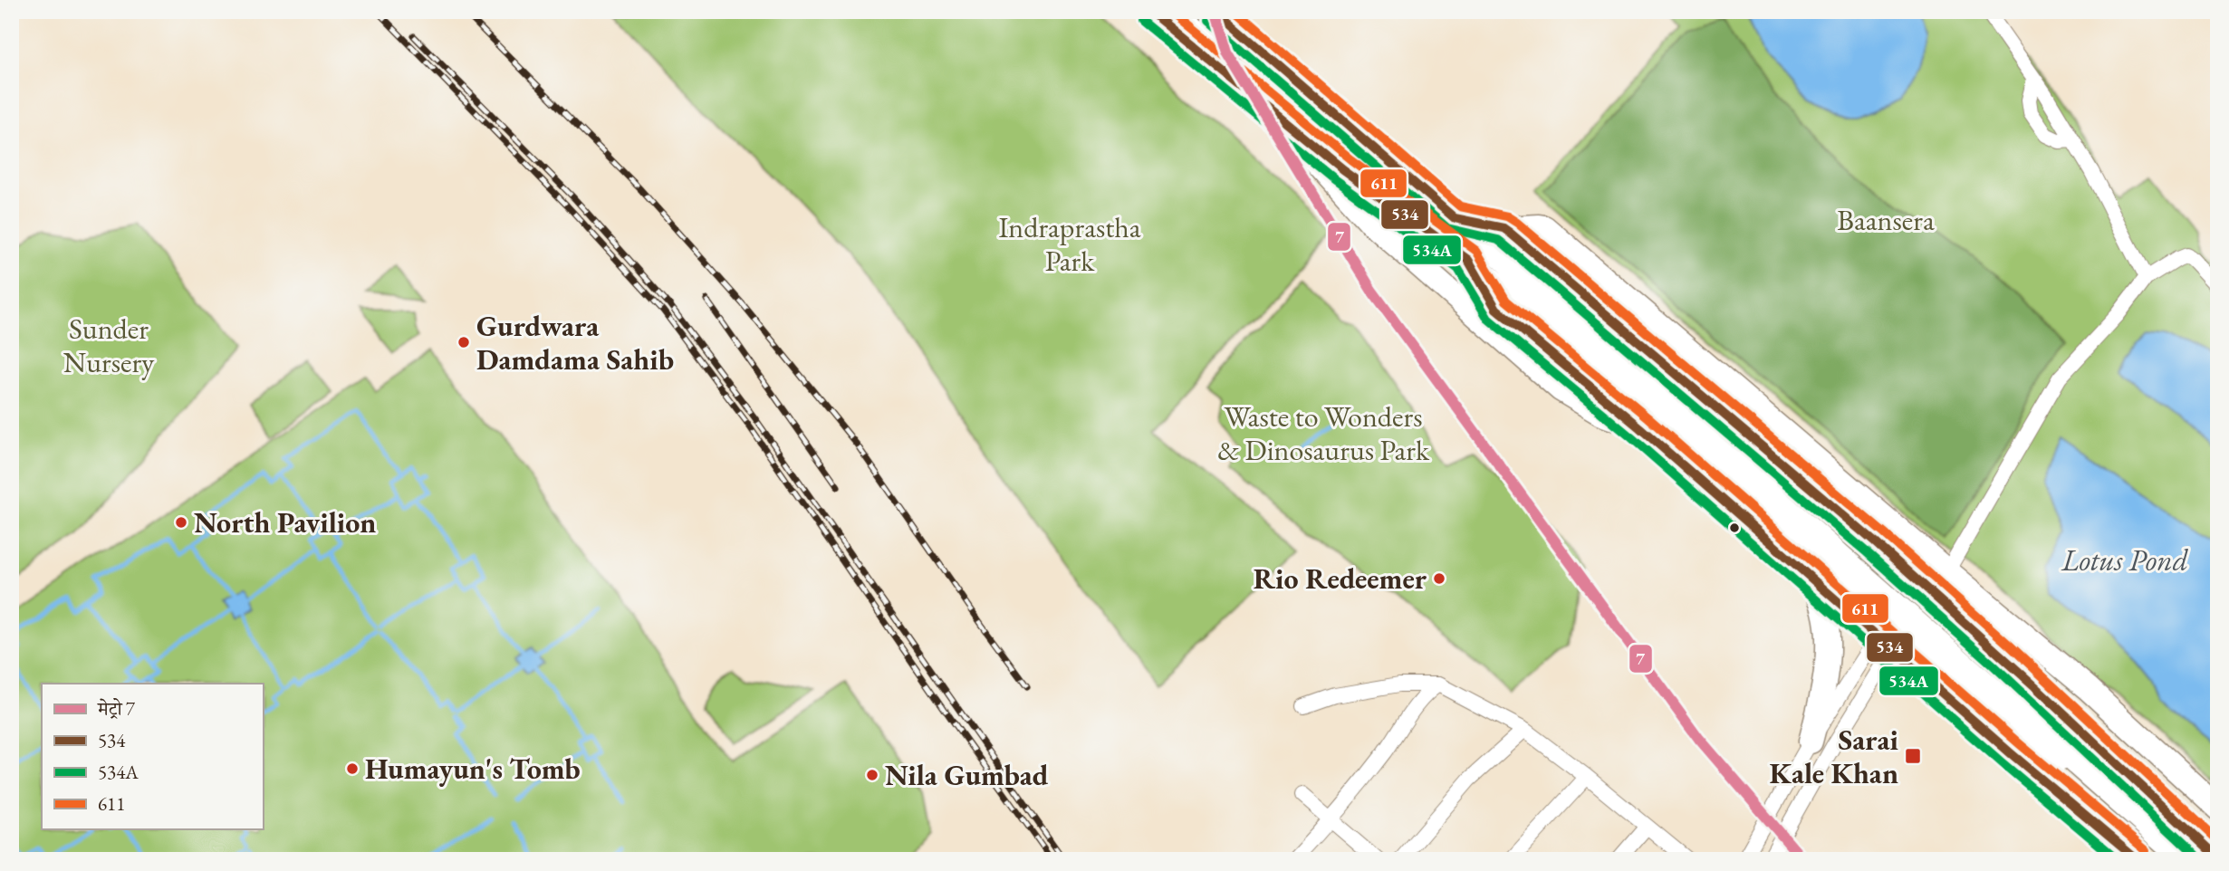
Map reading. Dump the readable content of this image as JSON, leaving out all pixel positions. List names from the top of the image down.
{
  "water": ["Lotus Pond"],
  "parks": [
    "Baansera",
    "Indraprastha Park",
    "Sunder Nursery",
    "Waste to Wonders & Dinosaurus Park"
  ],
  "places": {
    "other": [
      "Gurdwara Damdama Sahib",
      "North Pavilion",
      "Rio Redeemer",
      "Humayun's Tomb",
      "Nila Gumbad"
    ],
    "transit": ["Sarai Kale Khan"]
  },
  "lines": [
    "metro line 7",
    "transit line 534",
    "transit line 611",
    "transit line 534A"
  ],
  "legend": [
    "मेट्रो 7",
    "534",
    "534A",
    "611"
  ]
}
